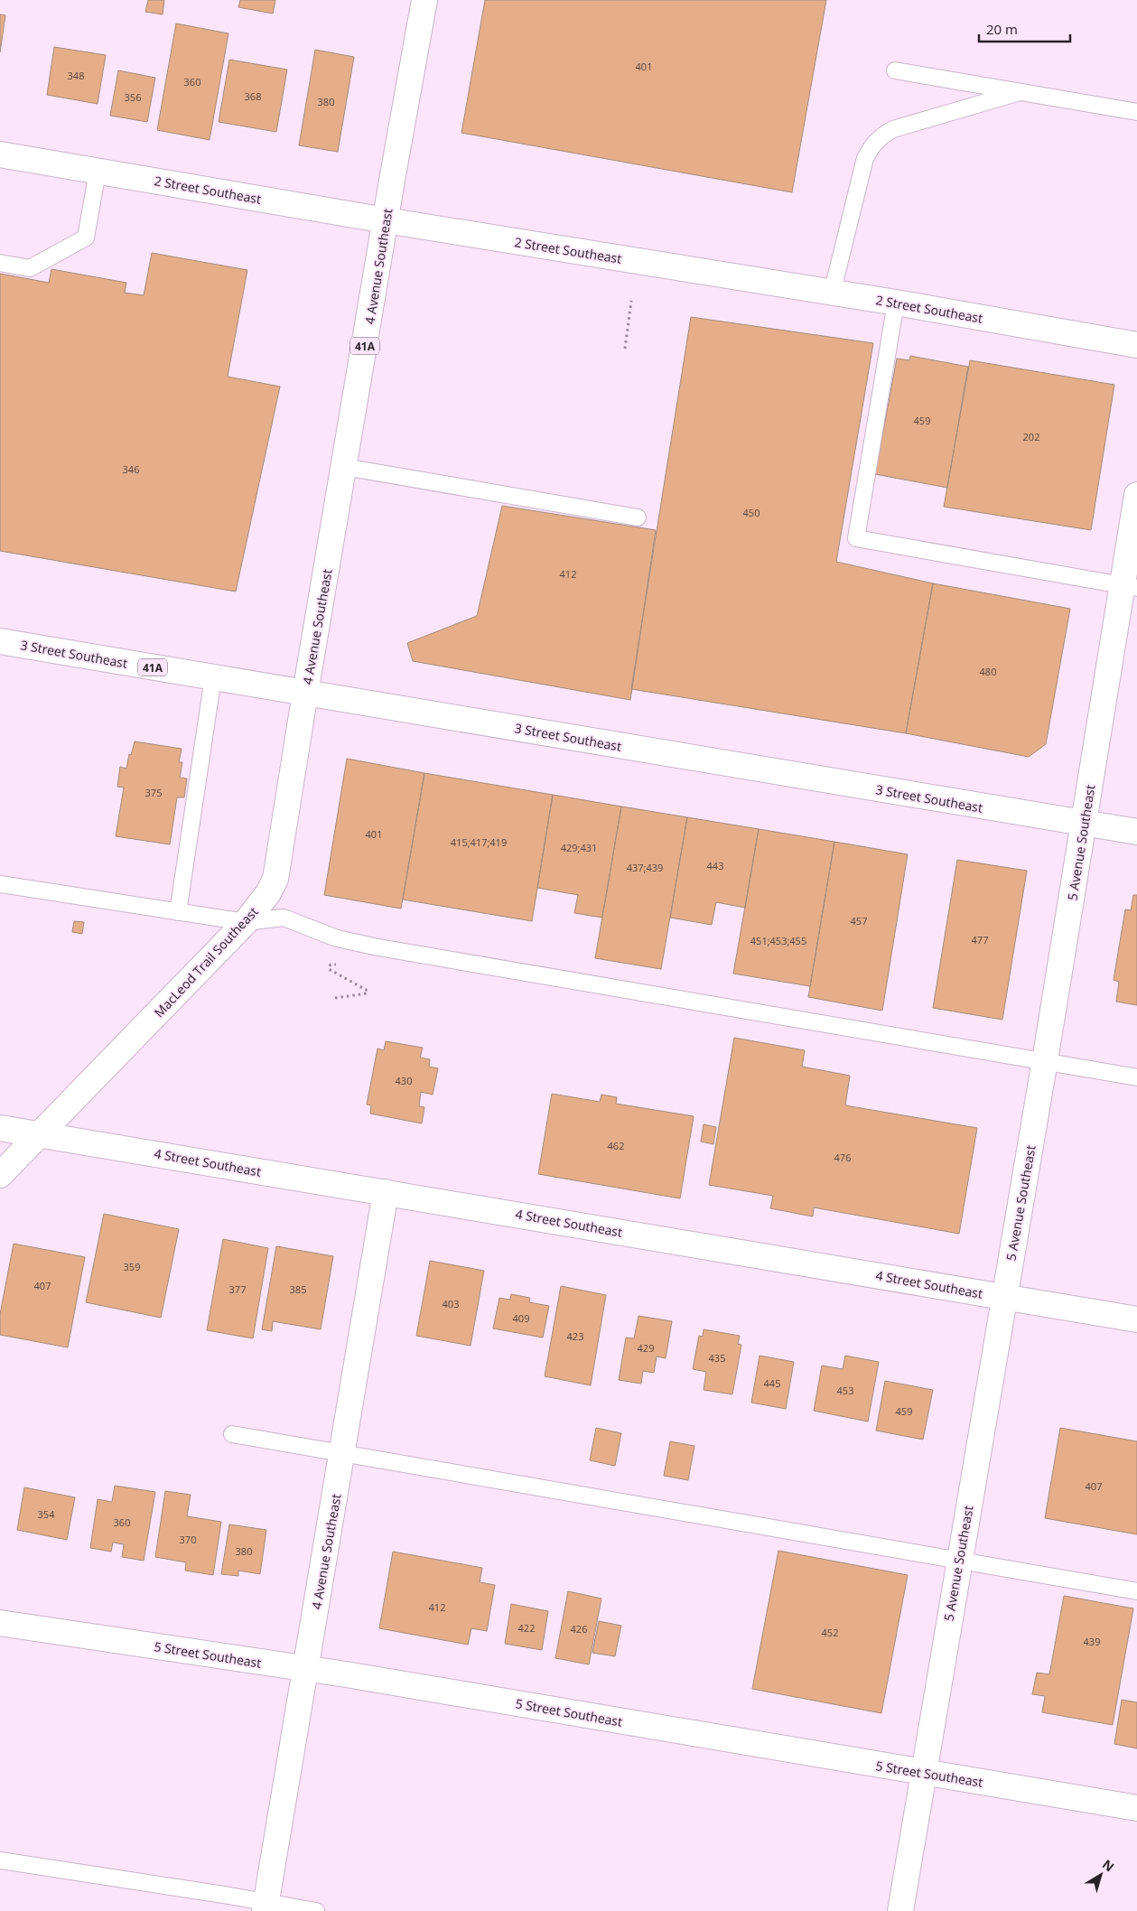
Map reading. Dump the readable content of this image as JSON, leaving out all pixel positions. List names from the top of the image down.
{
  "streets": {
    "street": [
      "2 Street Southeast",
      "4 Avenue Southeast",
      "41A",
      "3 Street Southeast",
      "5 Avenue Southeast",
      "MacLeod Trail Southeast",
      "4 Street Southeast",
      "5 Street Southeast"
    ]
  },
  "crossings": [
    ["2 Street Southeast", "4 Avenue Southeast"],
    ["4 Avenue Southeast", "3 Street Southeast"],
    ["4 Avenue Southeast", "MacLeod Trail Southeast"],
    ["4 Avenue Southeast", "4 Street Southeast"],
    ["4 Avenue Southeast", "5 Street Southeast"],
    ["3 Street Southeast", "5 Avenue Southeast"],
    ["3 Street Southeast", "MacLeod Trail Southeast"],
    ["5 Avenue Southeast", "4 Street Southeast"],
    ["5 Avenue Southeast", "5 Street Southeast"],
    ["MacLeod Trail Southeast", "4 Street Southeast"]
  ],
  "house_numbers": [
    "401",
    "348",
    "360",
    "368",
    "356",
    "380",
    "459",
    "202",
    "346",
    "450",
    "412",
    "480",
    "375",
    "401",
    "415;417;419",
    "429;431",
    "443",
    "437;439",
    "457",
    "477",
    "451;453;455",
    "430",
    "462",
    "476",
    "359",
    "407",
    "377",
    "385",
    "403",
    "409",
    "423",
    "429",
    "435",
    "445",
    "453",
    "459",
    "407",
    "354",
    "360",
    "370",
    "380",
    "412",
    "422",
    "426",
    "452",
    "439"
  ],
  "scale_bar": "20 m",
  "north": "top right"
}
